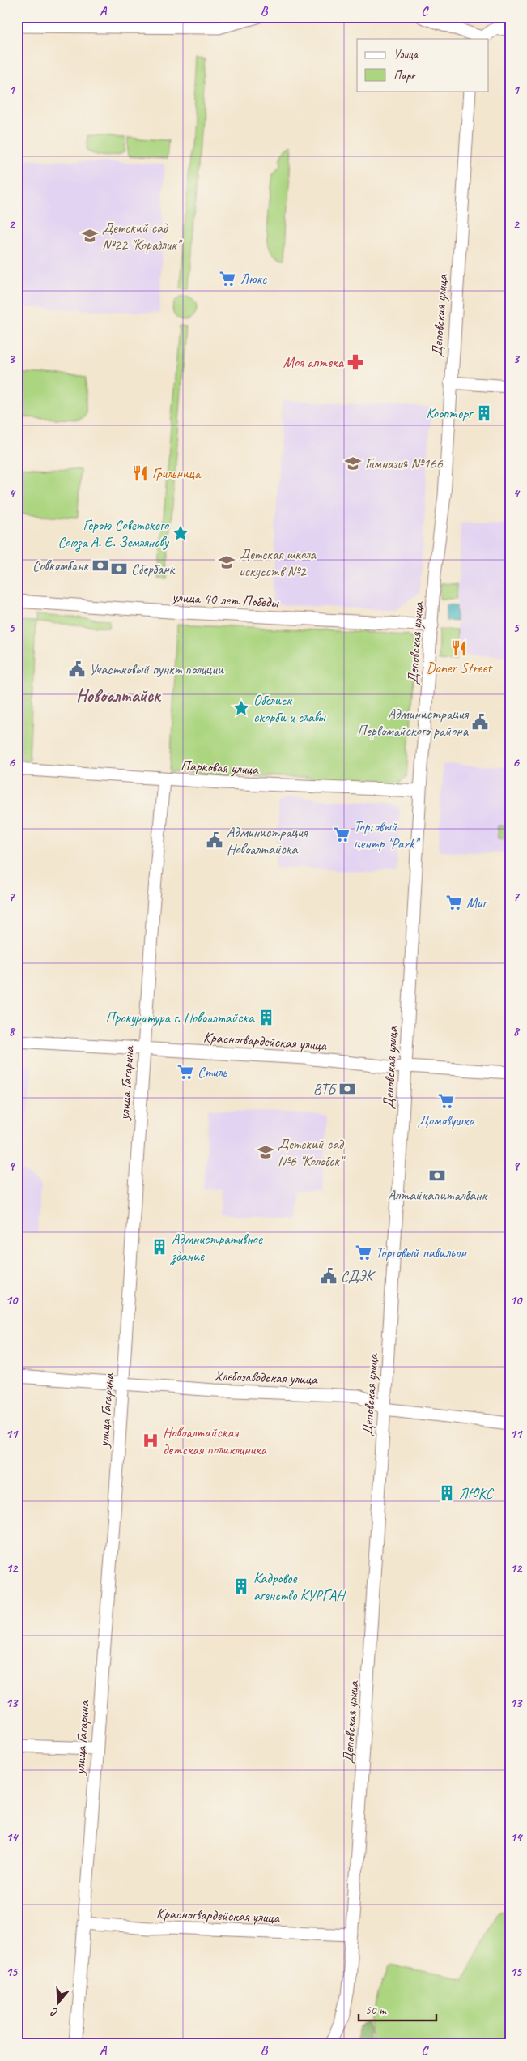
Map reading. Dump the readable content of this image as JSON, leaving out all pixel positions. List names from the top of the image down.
{
  "streets": {
    "street": [
      "Деповская улица",
      "улица 40 лет Победы",
      "Парковая улица",
      "Красногвардейская улица",
      "улица Гагарина",
      "Хлебозаводская улица"
    ]
  },
  "crossings": [
    ["Деповская улица", "улица 40 лет Победы"],
    ["Деповская улица", "Парковая улица"],
    ["Деповская улица", "Красногвардейская улица"],
    ["Деповская улица", "Хлебозаводская улица"],
    ["Парковая улица", "улица Гагарина"],
    ["Красногвардейская улица", "улица Гагарина"],
    ["улица Гагарина", "Хлебозаводская улица"]
  ],
  "districts": ["Новоалтайск"],
  "places": {
    "school or university": [
      "Детский сад №22 \"Кораблик\"",
      "Гимназия №166",
      "Детская школа искусств №2",
      "Детский сад №6 \"Колобок\""
    ],
    "supermarket": [
      "Люкс",
      "Торговый центр \"Park\"",
      "Миг",
      "Стиль",
      "Домовушка",
      "Торговый павильон"
    ],
    "pharmacy": ["Моя аптека"],
    "building": [
      "Коопторг",
      "Прокуратура г. Новоалтайска",
      "Адмнистративное здание",
      "ЛЮКС",
      "Кадровое агенство КУРГАН"
    ],
    "restaurant": ["Грильница", "Doner Street"],
    "place": ["Герою Советского Союза А. Е. Землянову", "Обелиск скорби и славы"],
    "bank": [
      "Совкомбанк",
      "Сбербанк",
      "ВТБ",
      "Алтайкапиталбанк"
    ],
    "public building": [
      "Участковый пункт полиции",
      "Администрация Первомайского района",
      "Администрация Новоалтайска",
      "СДЭК"
    ],
    "hospital": ["Новоалтайская детская поликлиника"]
  },
  "legend": ["Улица", "Парк"],
  "scale_bar": "50 m",
  "north": "bottom",
  "grid": {
    "columns": ["A", "B", "C"],
    "rows": [
      "1",
      "2",
      "3",
      "4",
      "5",
      "6",
      "7",
      "8",
      "9",
      "10",
      "11",
      "12",
      "13",
      "14",
      "15"
    ]
  }
}
